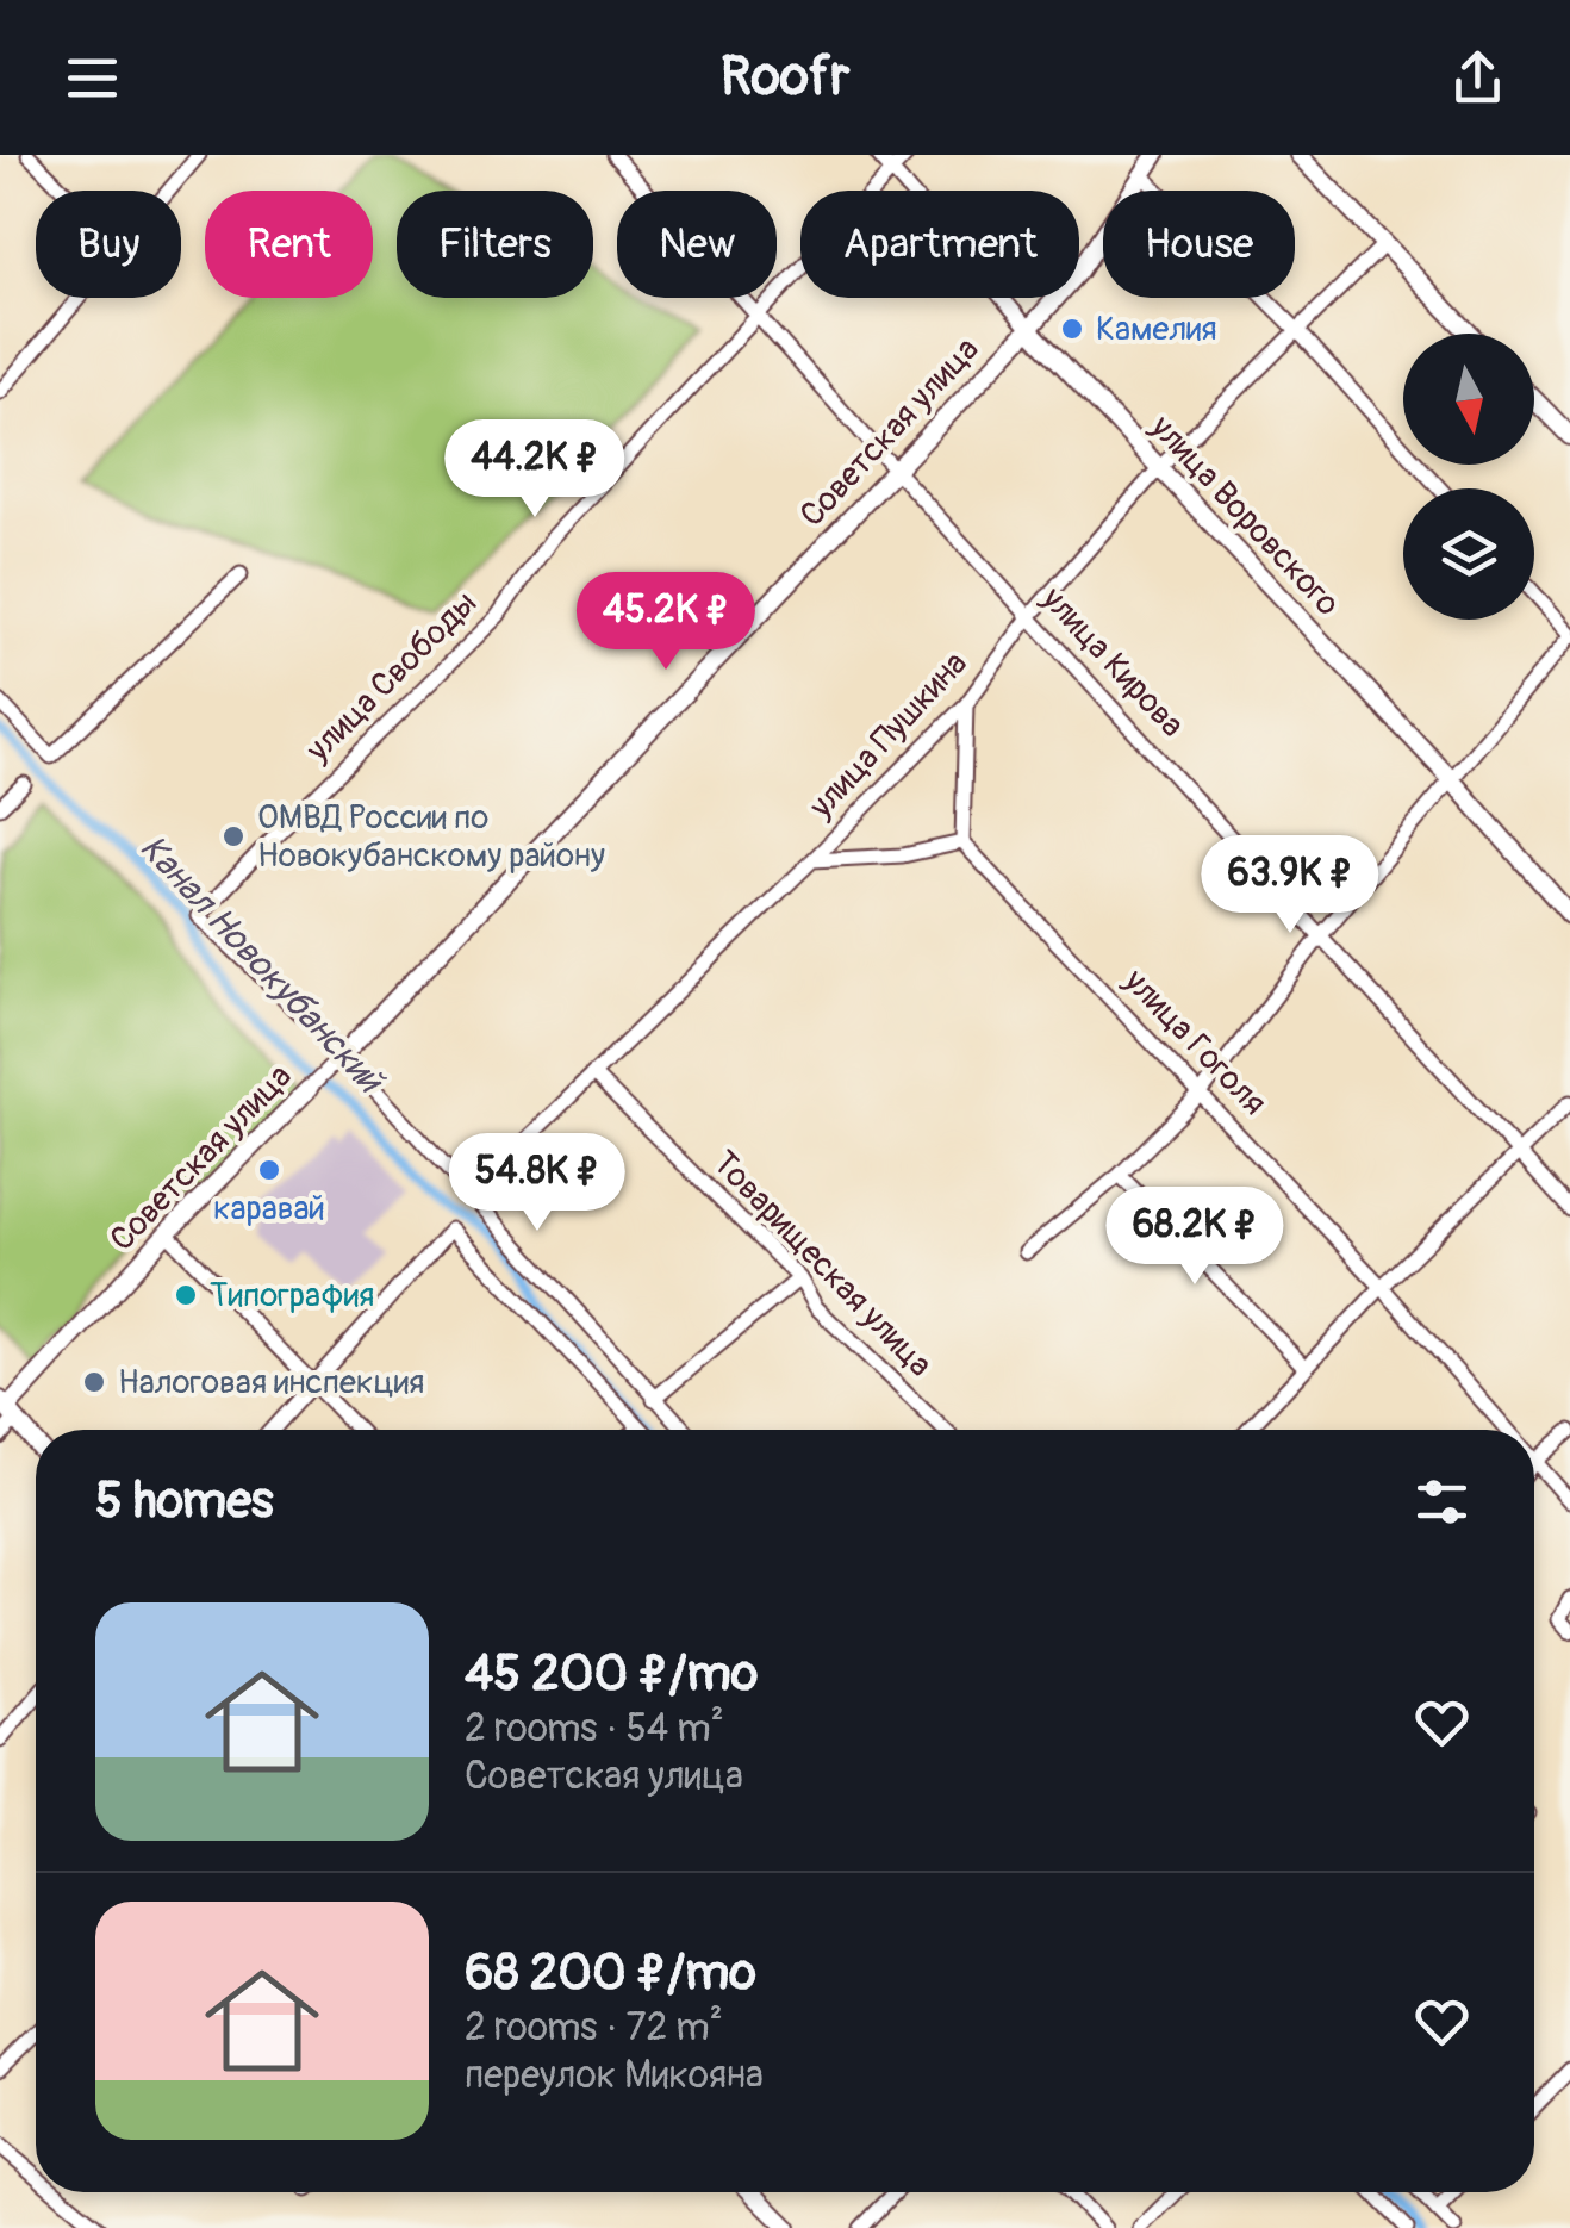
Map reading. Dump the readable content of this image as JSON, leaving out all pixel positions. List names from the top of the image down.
{
  "streets": {
    "main road": ["Советская улица", "улица Воровского"],
    "street": [
      "улица Кирова",
      "улица Свободы",
      "улица Пушкина",
      "улица Гоголя",
      "Товарищеская улица"
    ]
  },
  "crossings": [
    ["Советская улица", "улица Воровского"],
    ["Советская улица", "улица Кирова"],
    ["Советская улица", "улица Свободы"],
    ["улица Воровского", "улица Свободы"],
    ["улица Воровского", "улица Пушкина"],
    ["улица Кирова", "улица Свободы"],
    ["улица Кирова", "улица Пушкина"],
    ["улица Пушкина", "Товарищеская улица"]
  ],
  "water": ["Канал Новокубанский"],
  "places": [
    "Камелия",
    "ОМВД России по Новокубанскому району",
    "каравай",
    "Типография",
    "Налоговая инспекция"
  ],
  "north": "bottom",
  "page": {
    "header": "Roofr",
    "chip": [
      "Buy",
      "Rent",
      "Filters",
      "New",
      "Apartment",
      "House"
    ],
    "price": [
      "44.2K ₽",
      "45.2K ₽",
      "63.9K ₽",
      "54.8K ₽",
      "68.2K ₽"
    ],
    "heading": "5 homes",
    "list": [
      {
        "name": "45 200 ₽/mo",
        "note": "2 rooms · 54 m² · Советская улица"
      },
      {
        "name": "68 200 ₽/mo",
        "note": "2 rooms · 72 m² · переулок Микояна"
      }
    ]
  }
}
